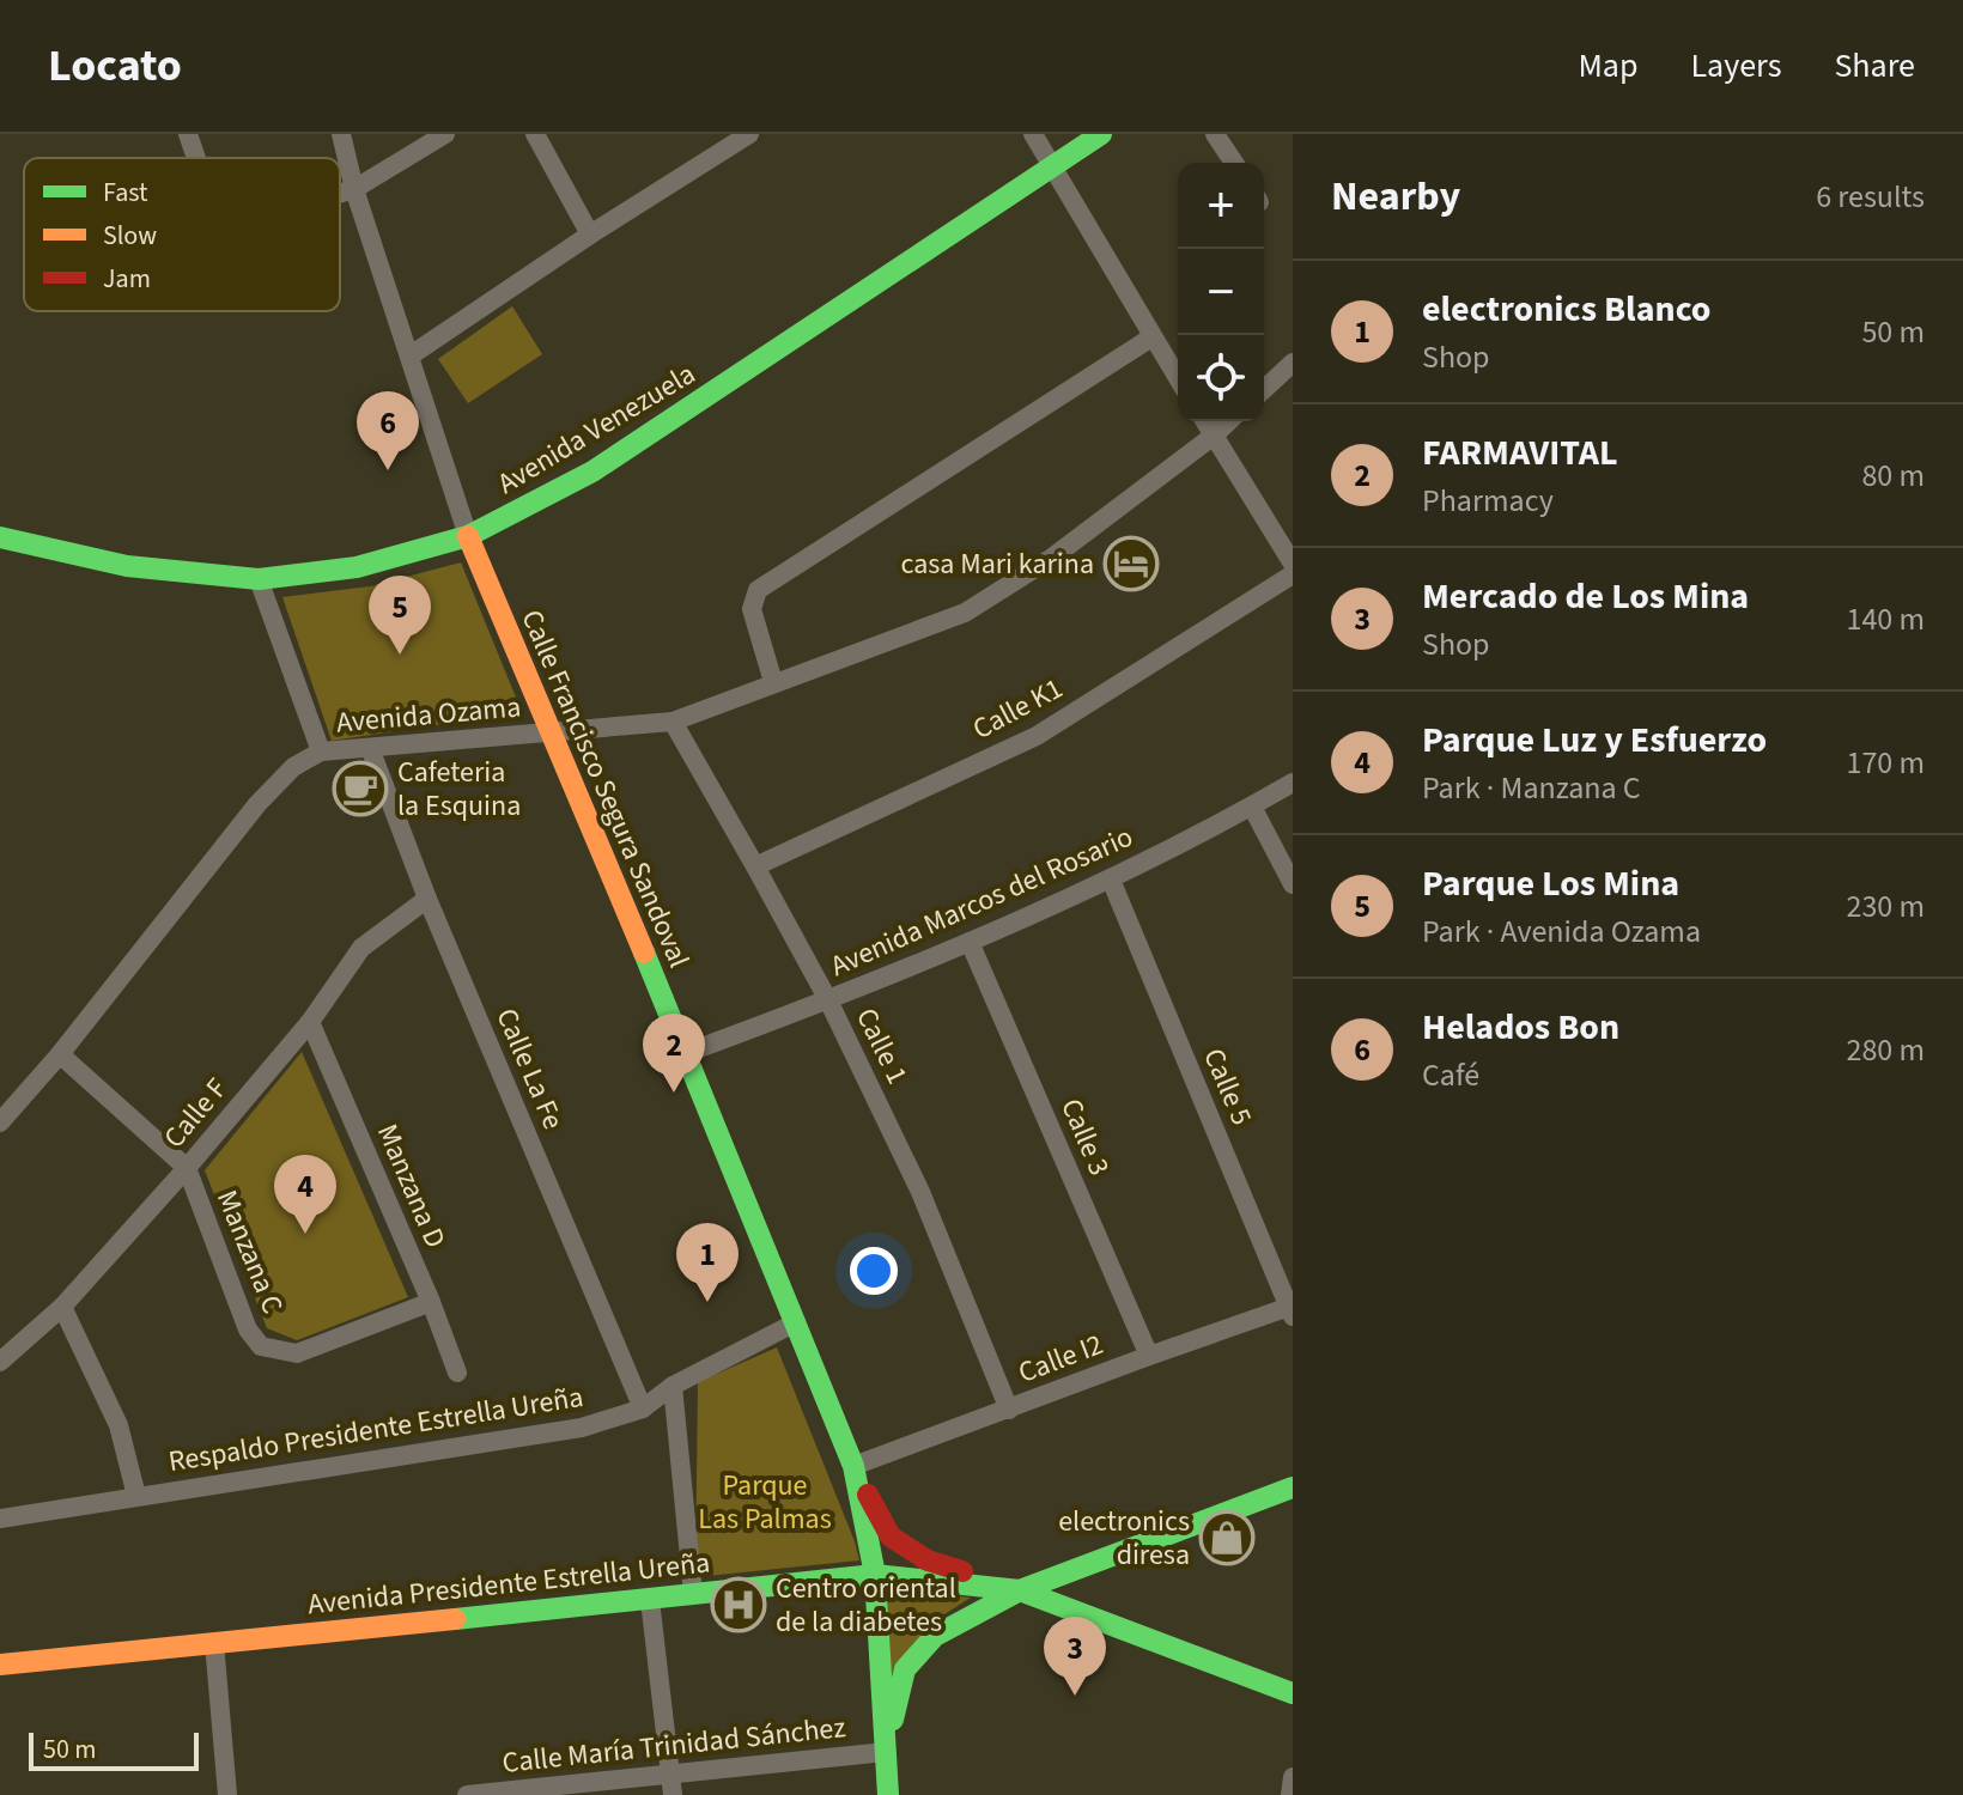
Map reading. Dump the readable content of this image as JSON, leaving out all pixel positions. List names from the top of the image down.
{
  "streets": {
    "main road": ["Avenida Venezuela", "Calle Francisco Segura Sandoval", "Avenida Presidente Estrella Ureña"],
    "street": [
      "Calle K1",
      "Avenida Ozama",
      "Avenida Marcos del Rosario",
      "Calle 1",
      "Calle La Fe",
      "Calle 5",
      "Calle F",
      "Calle 3",
      "Manzana D",
      "Manzana C",
      "Calle I2",
      "Respaldo Presidente Estrella Ureña",
      "Calle María Trinidad Sánchez"
    ]
  },
  "crossings": [
    ["Avenida Venezuela", "Calle Francisco Segura Sandoval"],
    ["Calle K1", "Calle 1"],
    ["Avenida Ozama", "Calle Francisco Segura Sandoval"],
    ["Avenida Ozama", "Calle 1"],
    ["Avenida Ozama", "Calle La Fe"],
    ["Avenida Ozama", "Manzana C"],
    ["Calle Francisco Segura Sandoval", "Avenida Marcos del Rosario"],
    ["Calle Francisco Segura Sandoval", "Calle I2"],
    ["Calle Francisco Segura Sandoval", "Respaldo Presidente Estrella Ureña"],
    ["Calle Francisco Segura Sandoval", "Avenida Presidente Estrella Ureña"],
    ["Calle Francisco Segura Sandoval", "Calle María Trinidad Sánchez"],
    ["Avenida Marcos del Rosario", "Calle 1"],
    ["Avenida Marcos del Rosario", "Calle 5"],
    ["Avenida Marcos del Rosario", "Calle 3"],
    ["Calle 1", "Calle I2"],
    ["Calle La Fe", "Calle F"],
    ["Calle La Fe", "Respaldo Presidente Estrella Ureña"],
    ["Calle 5", "Calle I2"],
    ["Calle F", "Manzana D"],
    ["Calle F", "Manzana C"],
    ["Calle 3", "Calle I2"],
    ["Manzana D", "Manzana C"]
  ],
  "parks": ["Parque Las Palmas"],
  "places": {
    "hotel": ["casa Mari karina"],
    "cafe": ["Cafeteria la Esquina"],
    "shop": ["electronics diresa"],
    "hospital": ["Centro oriental de la diabetes"]
  },
  "legend": ["Fast", "Slow", "Jam"],
  "scale_bar": "50 m",
  "page": {
    "header": "Locato",
    "nav": ["Map", "Layers", "Share"],
    "heading": ["Nearby", "6 results"],
    "map_buttons": ["+", "−"],
    "list": [
      {
        "mark": "1",
        "name": "electronics Blanco",
        "note": "Shop",
        "value": "50 m"
      },
      {
        "mark": "2",
        "name": "FARMAVITAL",
        "note": "Pharmacy",
        "value": "80 m"
      },
      {
        "mark": "3",
        "name": "Mercado de Los Mina",
        "note": "Shop",
        "value": "140 m"
      },
      {
        "mark": "4",
        "name": "Parque Luz y Esfuerzo",
        "note": "Park · Manzana C",
        "value": "170 m"
      },
      {
        "mark": "5",
        "name": "Parque Los Mina",
        "note": "Park · Avenida Ozama",
        "value": "230 m"
      },
      {
        "mark": "6",
        "name": "Helados Bon",
        "note": "Café",
        "value": "280 m"
      }
    ],
    "pins": [
      "6",
      "5",
      "2",
      "4",
      "1",
      "3"
    ],
    "scale": "50 m"
  }
}
